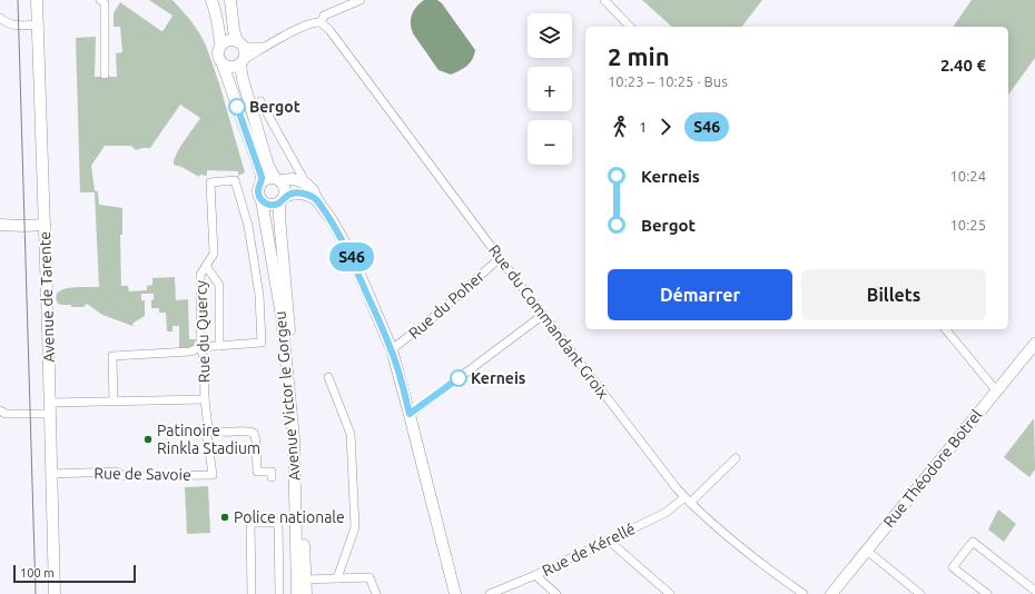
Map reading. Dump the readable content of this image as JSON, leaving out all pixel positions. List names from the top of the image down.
{
  "streets": {
    "street": [
      "Avenue de Tarente",
      "Rue du Poher",
      "Rue du Commandant Groix",
      "Rue du Quercy",
      "Avenue Victor le Gorgeu",
      "Rue Théodore Botrel",
      "Rue de Savoie",
      "Rue de Kérellé"
    ]
  },
  "crossings": [
    ["Avenue de Tarente", "Rue de Savoie"],
    ["Rue du Poher", "Rue du Commandant Groix"],
    ["Rue du Commandant Groix", "Rue de Kérellé"],
    ["Rue du Quercy", "Rue de Savoie"]
  ],
  "places": [
    "Bergot",
    "Kerneis",
    "Patinoire Rinkla Stadium",
    "Police nationale"
  ],
  "lines": ["bus line S46"],
  "scale_bar": "100 m",
  "page": {
    "on_map": "S46",
    "map_buttons": ["+", "−"],
    "heading": ["2 min", "10:23 – 10:25 · Bus", "2.40 €"],
    "legs": ["1", "S46"],
    "list": [
      {
        "name": "Kerneis",
        "value": "10:24"
      },
      {
        "name": "Bergot",
        "value": "10:25"
      }
    ],
    "buttons": ["Démarrer", "Billets"],
    "scale": "100 m"
  }
}
